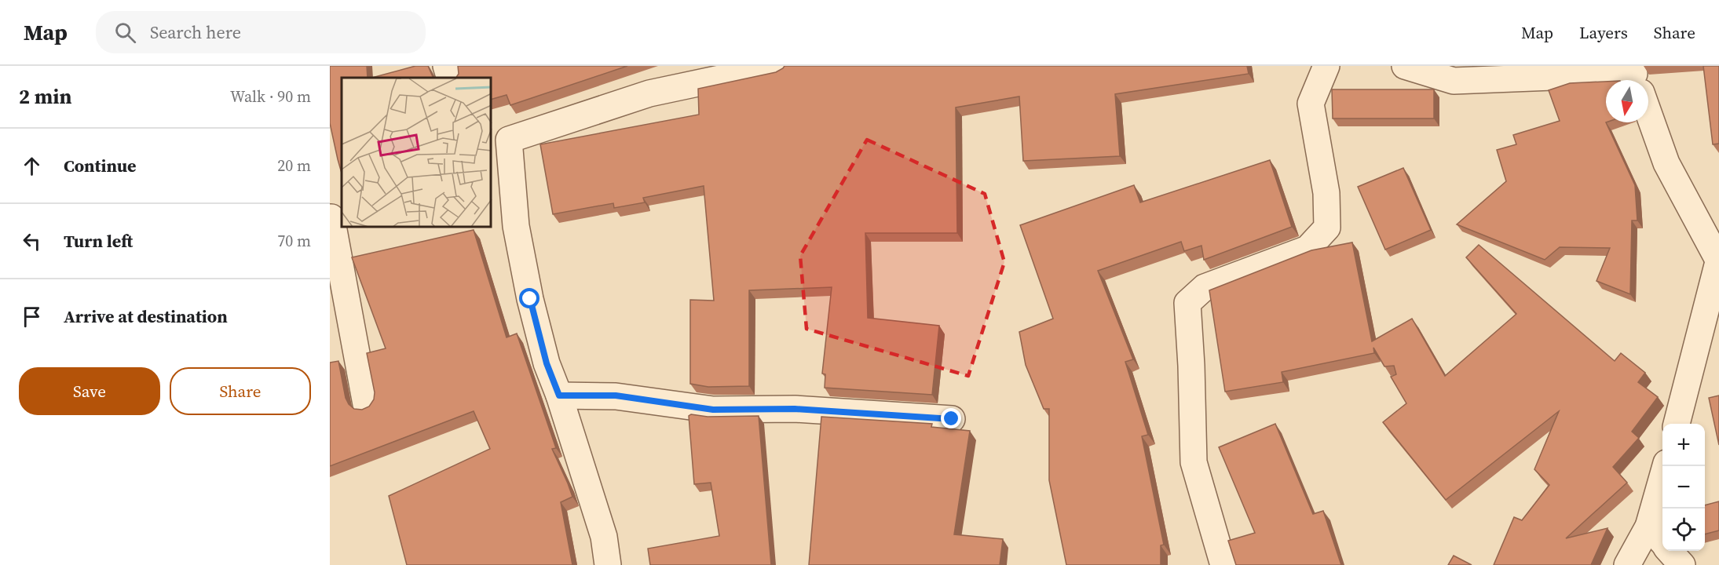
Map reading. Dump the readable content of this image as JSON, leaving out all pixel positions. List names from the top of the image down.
{
  "north": "bottom",
  "page": {
    "header": "Map",
    "search": "Search here",
    "nav": ["Map", "Layers", "Share"],
    "heading": ["2 min", "Walk · 90 m"],
    "list": [
      ["Continue", "20 m"],
      ["Turn left", "70 m"],
      "Arrive at destination"
    ],
    "buttons": ["Save", "Share"],
    "map_buttons": ["+", "−"]
  }
}
